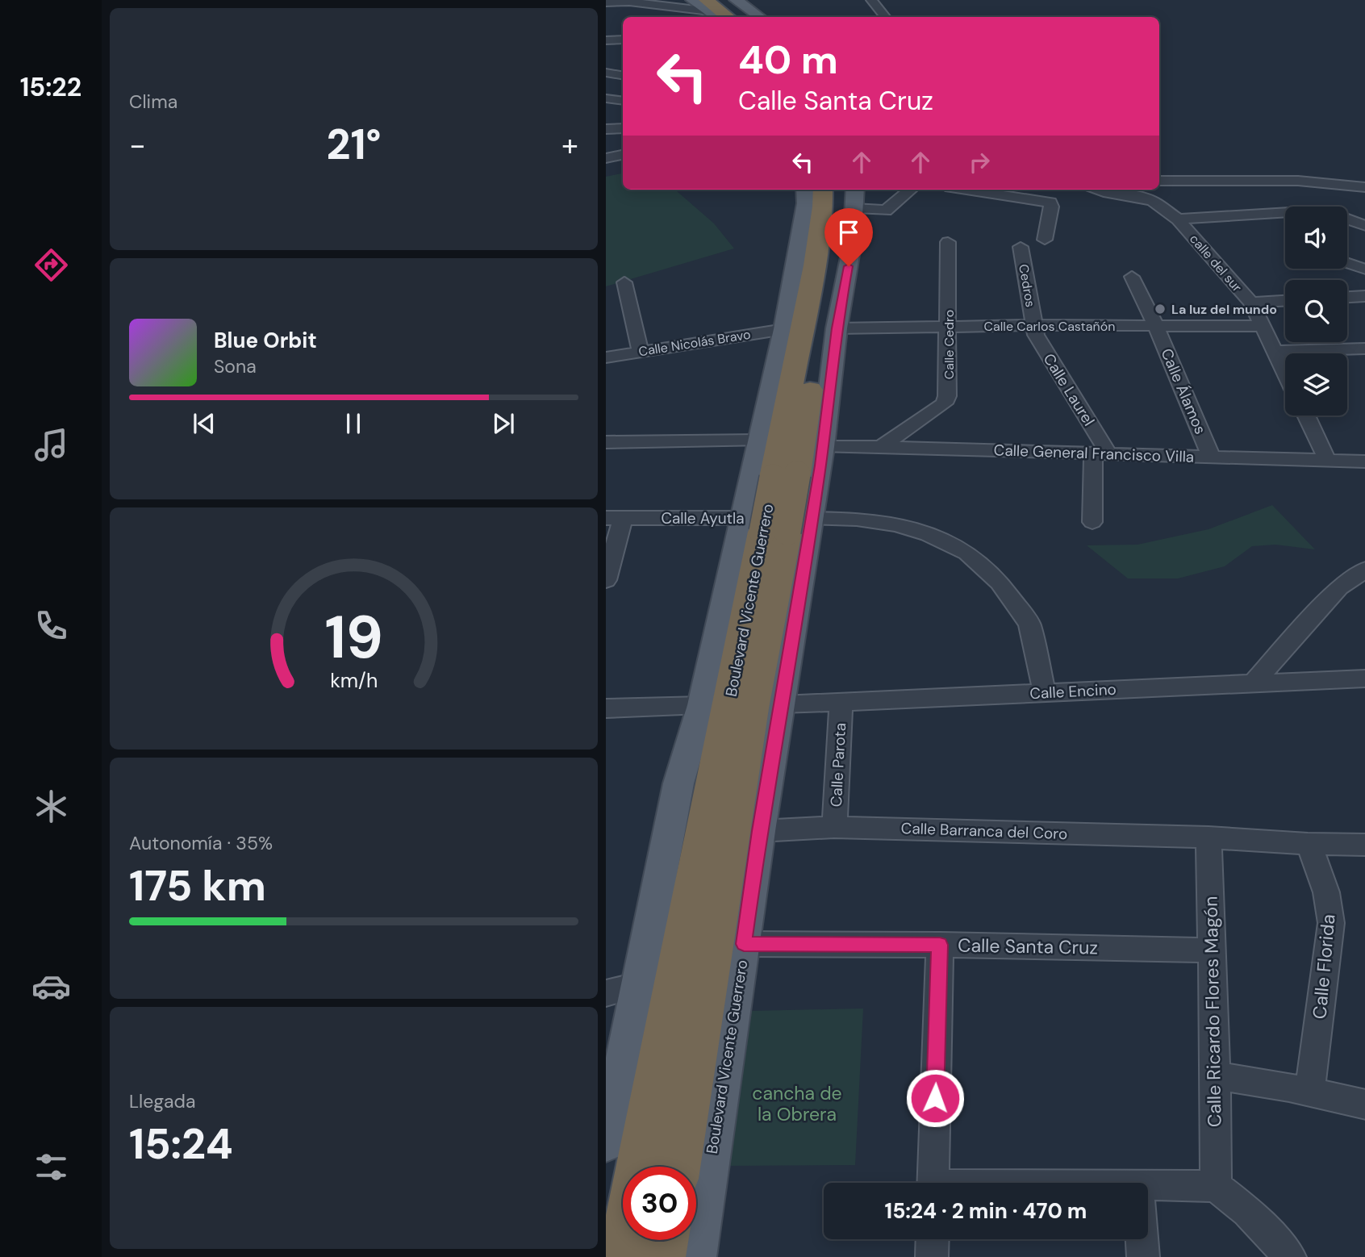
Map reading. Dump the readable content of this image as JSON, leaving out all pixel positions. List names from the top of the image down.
{
  "streets": {
    "highway": ["Boulevard Vicente Guerrero"],
    "street": [
      "calle del sur",
      "Cedros",
      "Calle Carlos Castañón",
      "Calle Nicolás Bravo",
      "Calle Cedro",
      "Calle Laurel",
      "Calle Álamos",
      "Calle General Francisco Villa",
      "Calle Ayutla",
      "Calle Encino",
      "Calle Parota",
      "Calle Barranca del Coro",
      "Calle Santa Cruz",
      "Calle Florida",
      "Calle Ricardo Flores Magón"
    ]
  },
  "crossings": [
    ["calle del sur", "Calle Carlos Castañón"],
    ["Cedros", "Calle Carlos Castañón"],
    ["Cedros", "Calle Laurel"],
    ["Calle Carlos Castañón", "Calle Cedro"],
    ["Calle Carlos Castañón", "Calle Laurel"],
    ["Calle Carlos Castañón", "Calle Álamos"],
    ["Calle Carlos Castañón", "Boulevard Vicente Guerrero"],
    ["Calle Nicolás Bravo", "Boulevard Vicente Guerrero"],
    ["Calle Cedro", "Calle General Francisco Villa"],
    ["Calle Laurel", "Calle General Francisco Villa"],
    ["Calle Álamos", "Calle General Francisco Villa"],
    ["Calle General Francisco Villa", "Boulevard Vicente Guerrero"],
    ["Calle Ayutla", "Boulevard Vicente Guerrero"],
    ["Calle Ayutla", "Calle Encino"],
    ["Boulevard Vicente Guerrero", "Calle Encino"],
    ["Boulevard Vicente Guerrero", "Calle Barranca del Coro"],
    ["Boulevard Vicente Guerrero", "Calle Santa Cruz"],
    ["Calle Encino", "Calle Parota"],
    ["Calle Parota", "Calle Barranca del Coro"],
    ["Calle Barranca del Coro", "Calle Florida"],
    ["Calle Barranca del Coro", "Calle Ricardo Flores Magón"],
    ["Calle Santa Cruz", "Calle Ricardo Flores Magón"]
  ],
  "parks": ["cancha de la Obrera"],
  "places": ["La luz del mundo"],
  "page": {
    "tabs": "15:22",
    "tile": [
      "Clima",
      ["Autonomía · 35%", "175 km"],
      ["Llegada", "15:24"]
    ],
    "turn": ["40 m", "Calle Santa Cruz"],
    "heat": ["−", "21°", "+"],
    "song": ["Blue Orbit", "Sona"],
    "limit": "30",
    "trip": "15:24 · 2 min · 470 m",
    "gauge": ["19", "km/h"]
  }
}
